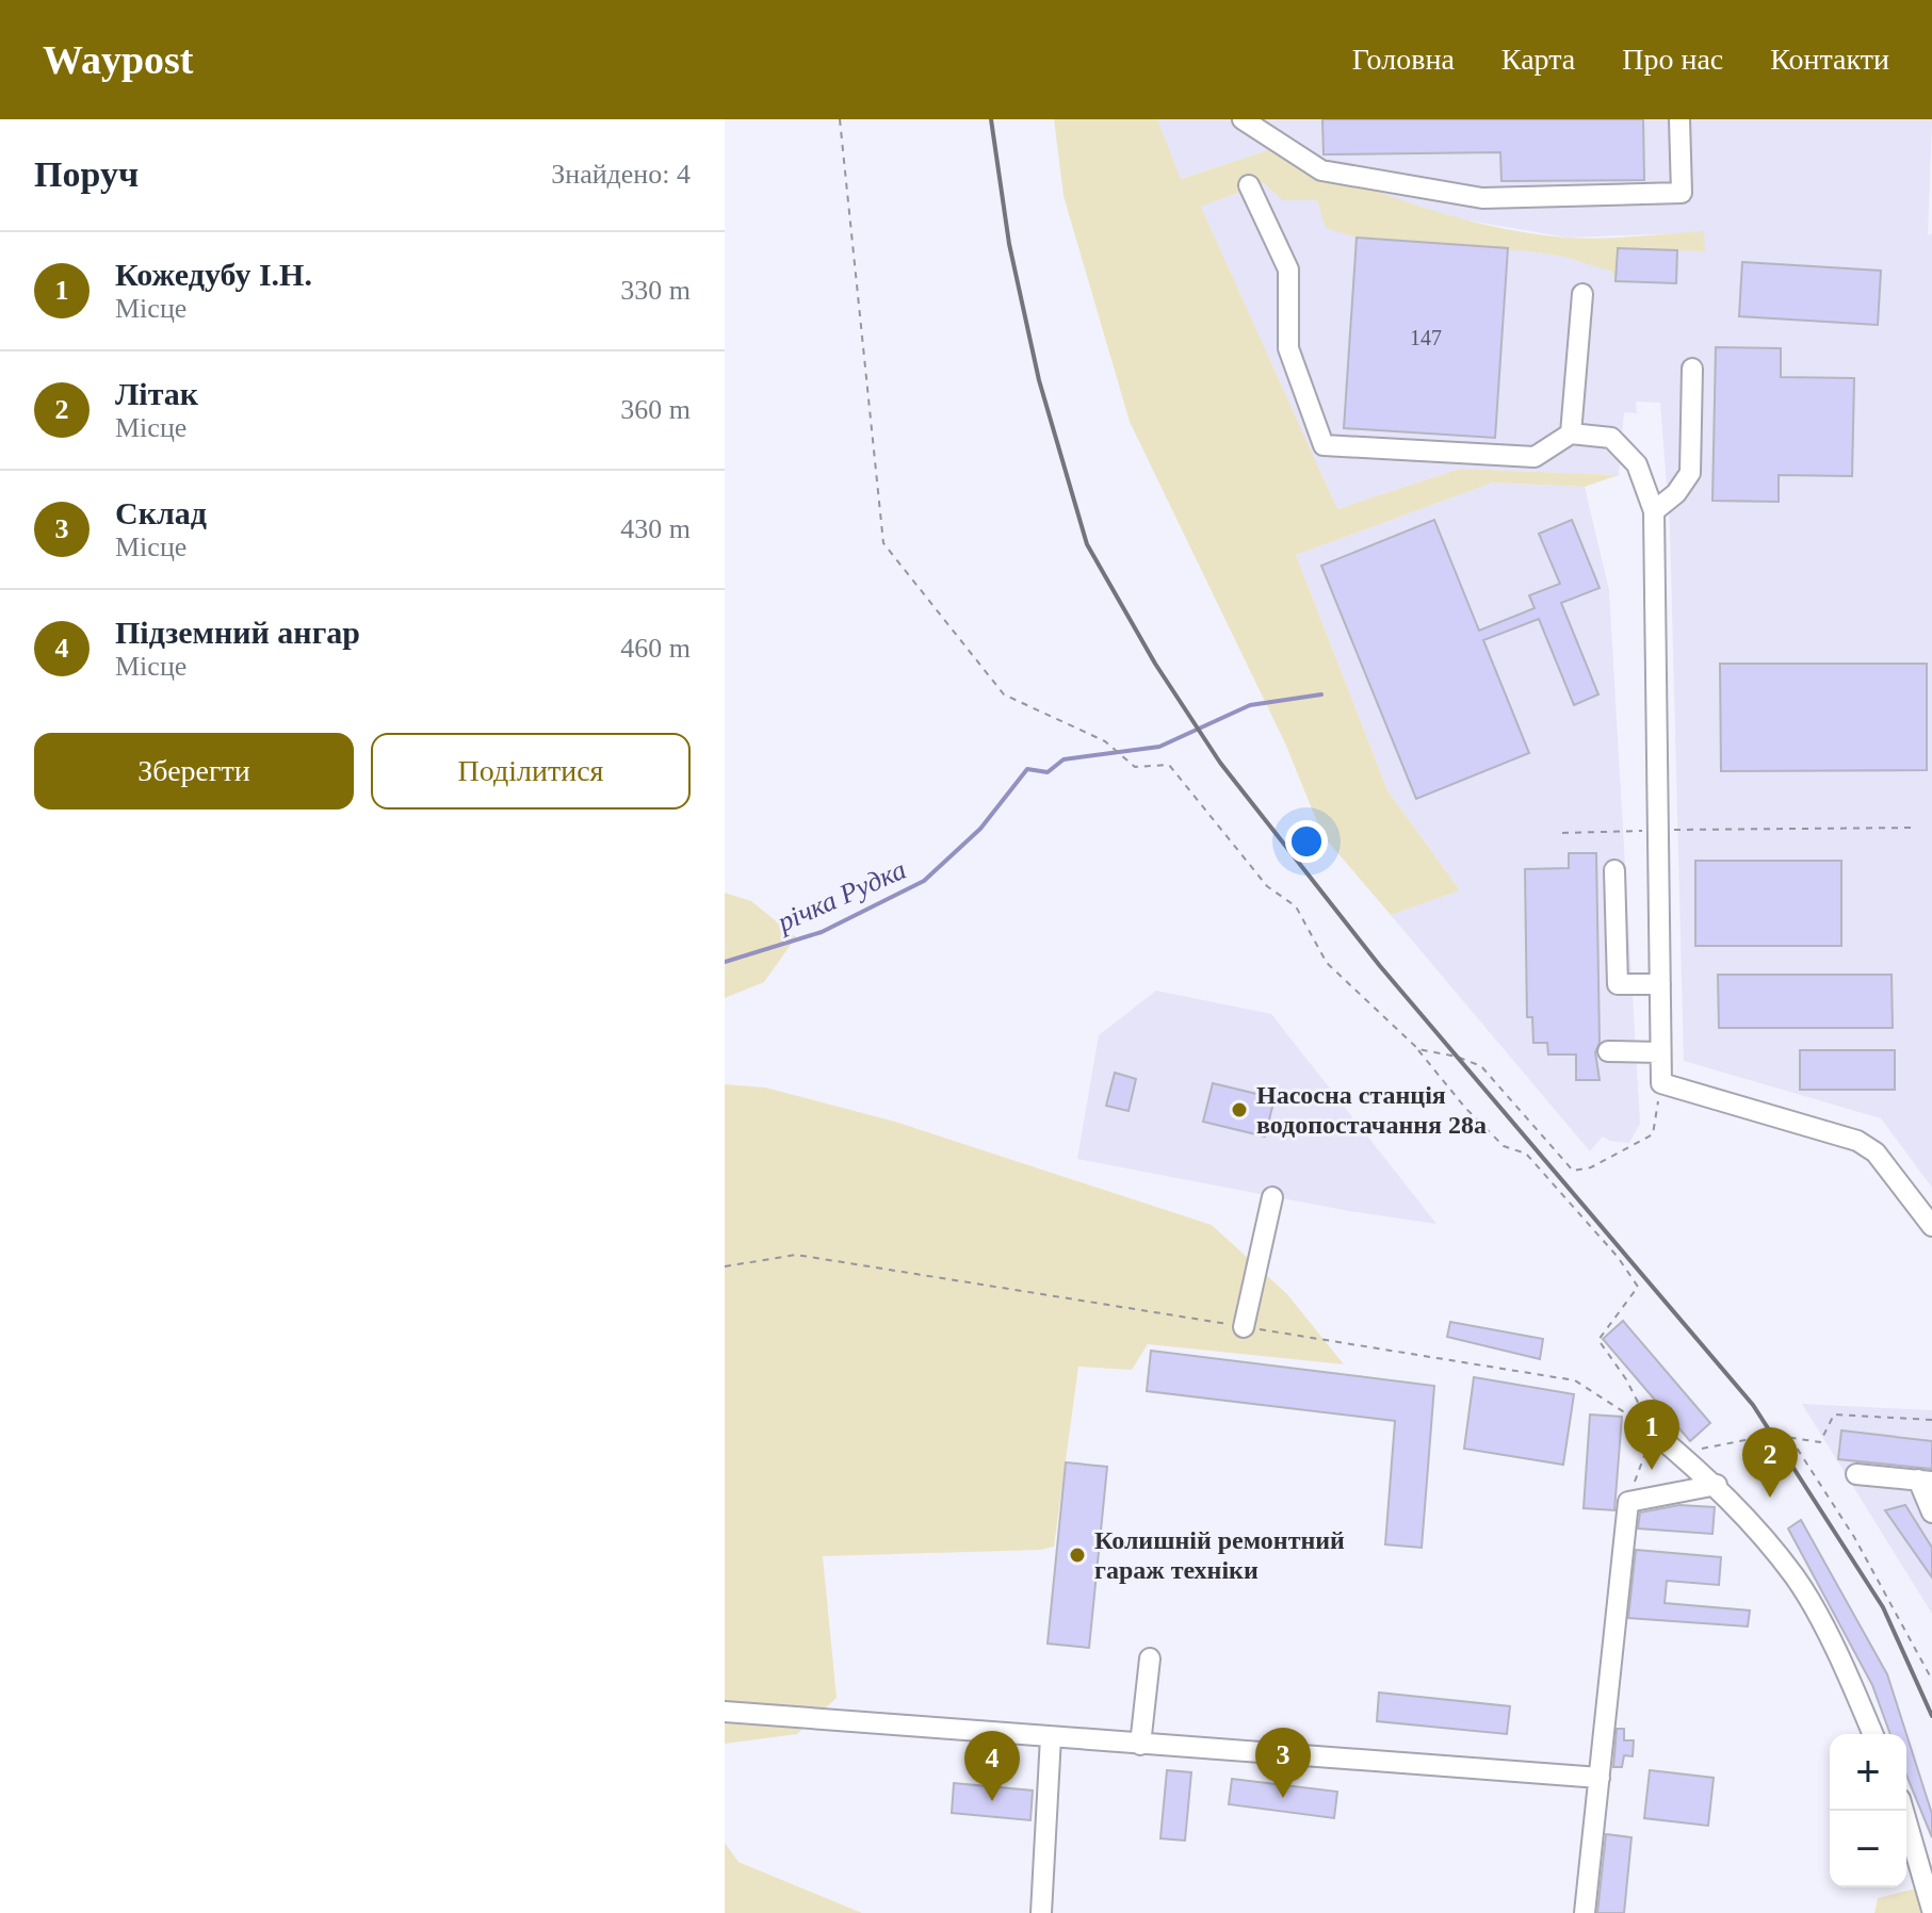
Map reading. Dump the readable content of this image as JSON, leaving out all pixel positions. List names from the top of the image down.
{
  "water": ["річка Рудка"],
  "places": ["Насосна станція водопостачання 28а", "Колишній ремонтний гараж техніки"],
  "house_numbers": ["147"],
  "page": {
    "header": "Waypost",
    "nav": [
      "Головна",
      "Карта",
      "Про нас",
      "Контакти"
    ],
    "heading": ["Поруч", "Знайдено: 4"],
    "list": [
      {
        "mark": "1",
        "name": "Кожедубу І.Н.",
        "note": "Місце",
        "value": "330 m"
      },
      {
        "mark": "2",
        "name": "Літак",
        "note": "Місце",
        "value": "360 m"
      },
      {
        "mark": "3",
        "name": "Склад",
        "note": "Місце",
        "value": "430 m"
      },
      {
        "mark": "4",
        "name": "Підземний ангар",
        "note": "Місце",
        "value": "460 m"
      }
    ],
    "buttons": ["Зберегти", "Поділитися"],
    "pins": [
      "1",
      "2",
      "3",
      "4"
    ],
    "map_buttons": ["+", "−"]
  }
}
